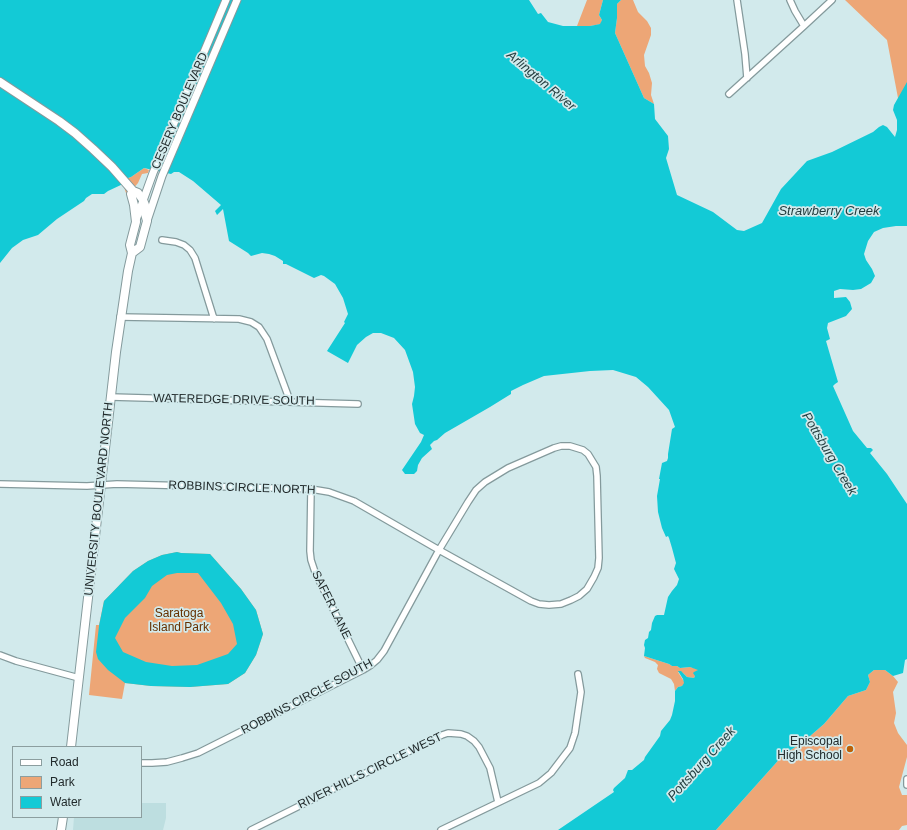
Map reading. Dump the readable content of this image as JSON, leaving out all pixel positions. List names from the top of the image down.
{
  "streets": {
    "main road": ["CESERY BOULEVARD", "UNIVERSITY BOULEVARD NORTH"],
    "street": [
      "WATEREDGE DRIVE SOUTH",
      "ROBBINS CIRCLE NORTH",
      "SAFER LANE",
      "ROBBINS CIRCLE SOUTH",
      "RIVER HILLS CIRCLE WEST"
    ]
  },
  "crossings": [
    ["CESERY BOULEVARD", "UNIVERSITY BOULEVARD NORTH"],
    ["WATEREDGE DRIVE SOUTH", "UNIVERSITY BOULEVARD NORTH"],
    ["ROBBINS CIRCLE NORTH", "UNIVERSITY BOULEVARD NORTH"],
    ["ROBBINS CIRCLE NORTH", "SAFER LANE"],
    ["ROBBINS CIRCLE NORTH", "ROBBINS CIRCLE SOUTH"],
    ["SAFER LANE", "ROBBINS CIRCLE SOUTH"]
  ],
  "water": ["Arlington River", "Strawberry Creek", "Pottsburg Creek"],
  "parks": ["Saratoga Island Park"],
  "places": ["Episcopal High School"],
  "legend": ["Road", "Park", "Water"]
}
